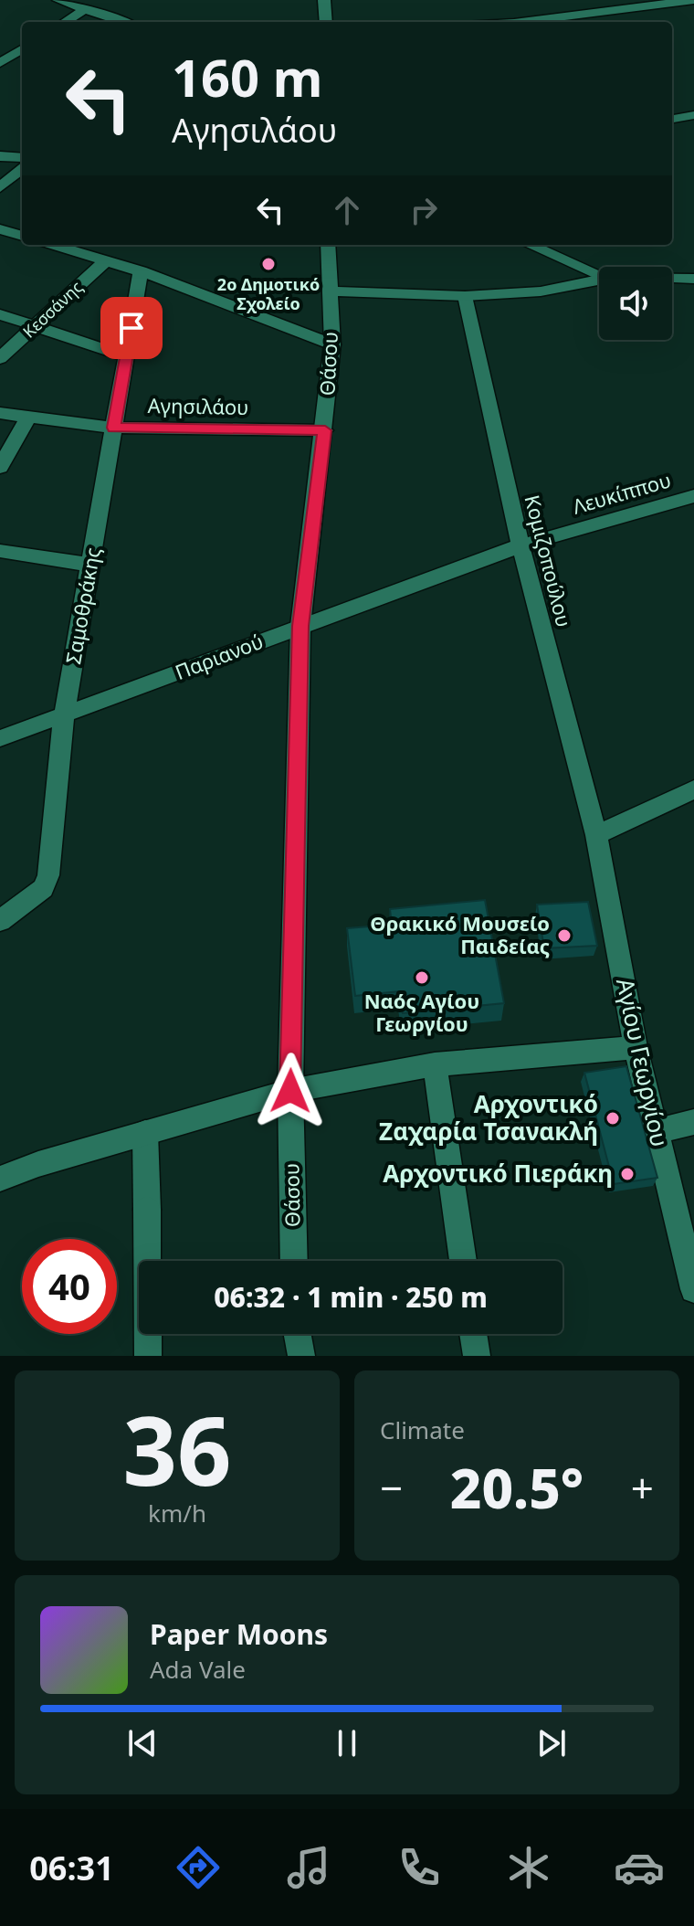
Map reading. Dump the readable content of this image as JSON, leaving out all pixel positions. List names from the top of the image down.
{
  "streets": {
    "street": [
      "Κεσσάνης",
      "Θάσου",
      "Αγησιλάου",
      "Λευκίππου",
      "Κομιζοπούλου",
      "Σαμοθράκης",
      "Παριανού",
      "Αγίου Γεωργίου"
    ]
  },
  "crossings": [
    ["Θάσου", "Αγησιλάου"],
    ["Θάσου", "Παριανού"],
    ["Αγησιλάου", "Σαμοθράκης"],
    ["Λευκίππου", "Κομιζοπούλου"],
    ["Λευκίππου", "Παριανού"],
    ["Κομιζοπούλου", "Παριανού"],
    ["Κομιζοπούλου", "Αγίου Γεωργίου"],
    ["Σαμοθράκης", "Παριανού"]
  ],
  "places": [
    "2ο Δημοτικό Σχολείο",
    "Θρακικό Μουσείο Παιδείας",
    "Ναός Αγίου Γεωργίου",
    "Αρχοντικό Ζαχαρία Τσανακλή",
    "Αρχοντικό Πιεράκη"
  ],
  "page": {
    "turn": ["160 m", "Αγησιλάου"],
    "limit": "40",
    "trip": "06:32 · 1 min · 250 m",
    "tile": [
      ["36", "km/h"],
      "Climate"
    ],
    "heat": ["−", "20.5°", "+"],
    "song": ["Paper Moons", "Ada Vale"],
    "tabs": "06:31"
  }
}
